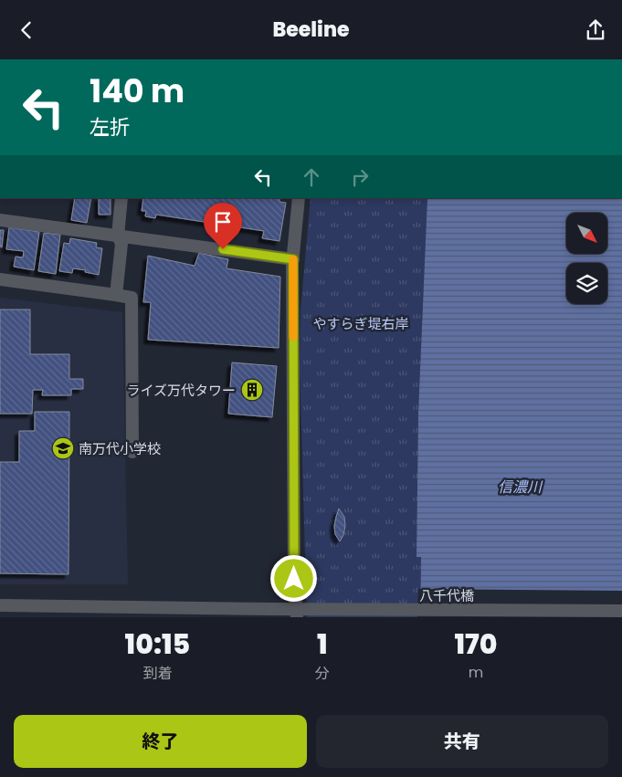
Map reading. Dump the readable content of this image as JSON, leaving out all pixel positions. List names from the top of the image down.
{
  "streets": {
    "street": ["八千代橋"]
  },
  "water": ["信濃川"],
  "parks": ["やすらぎ堤右岸"],
  "places": {
    "building": ["ライズ万代タワー"],
    "school or university": ["南万代小学校"]
  },
  "north": "bottom right",
  "page": {
    "header": "Beeline",
    "turn": ["140 m", "左折"],
    "eta": [
      "10:15",
      "到着",
      "1",
      "分",
      "170",
      "m"
    ],
    "buttons": ["終了", "共有"]
  }
}
